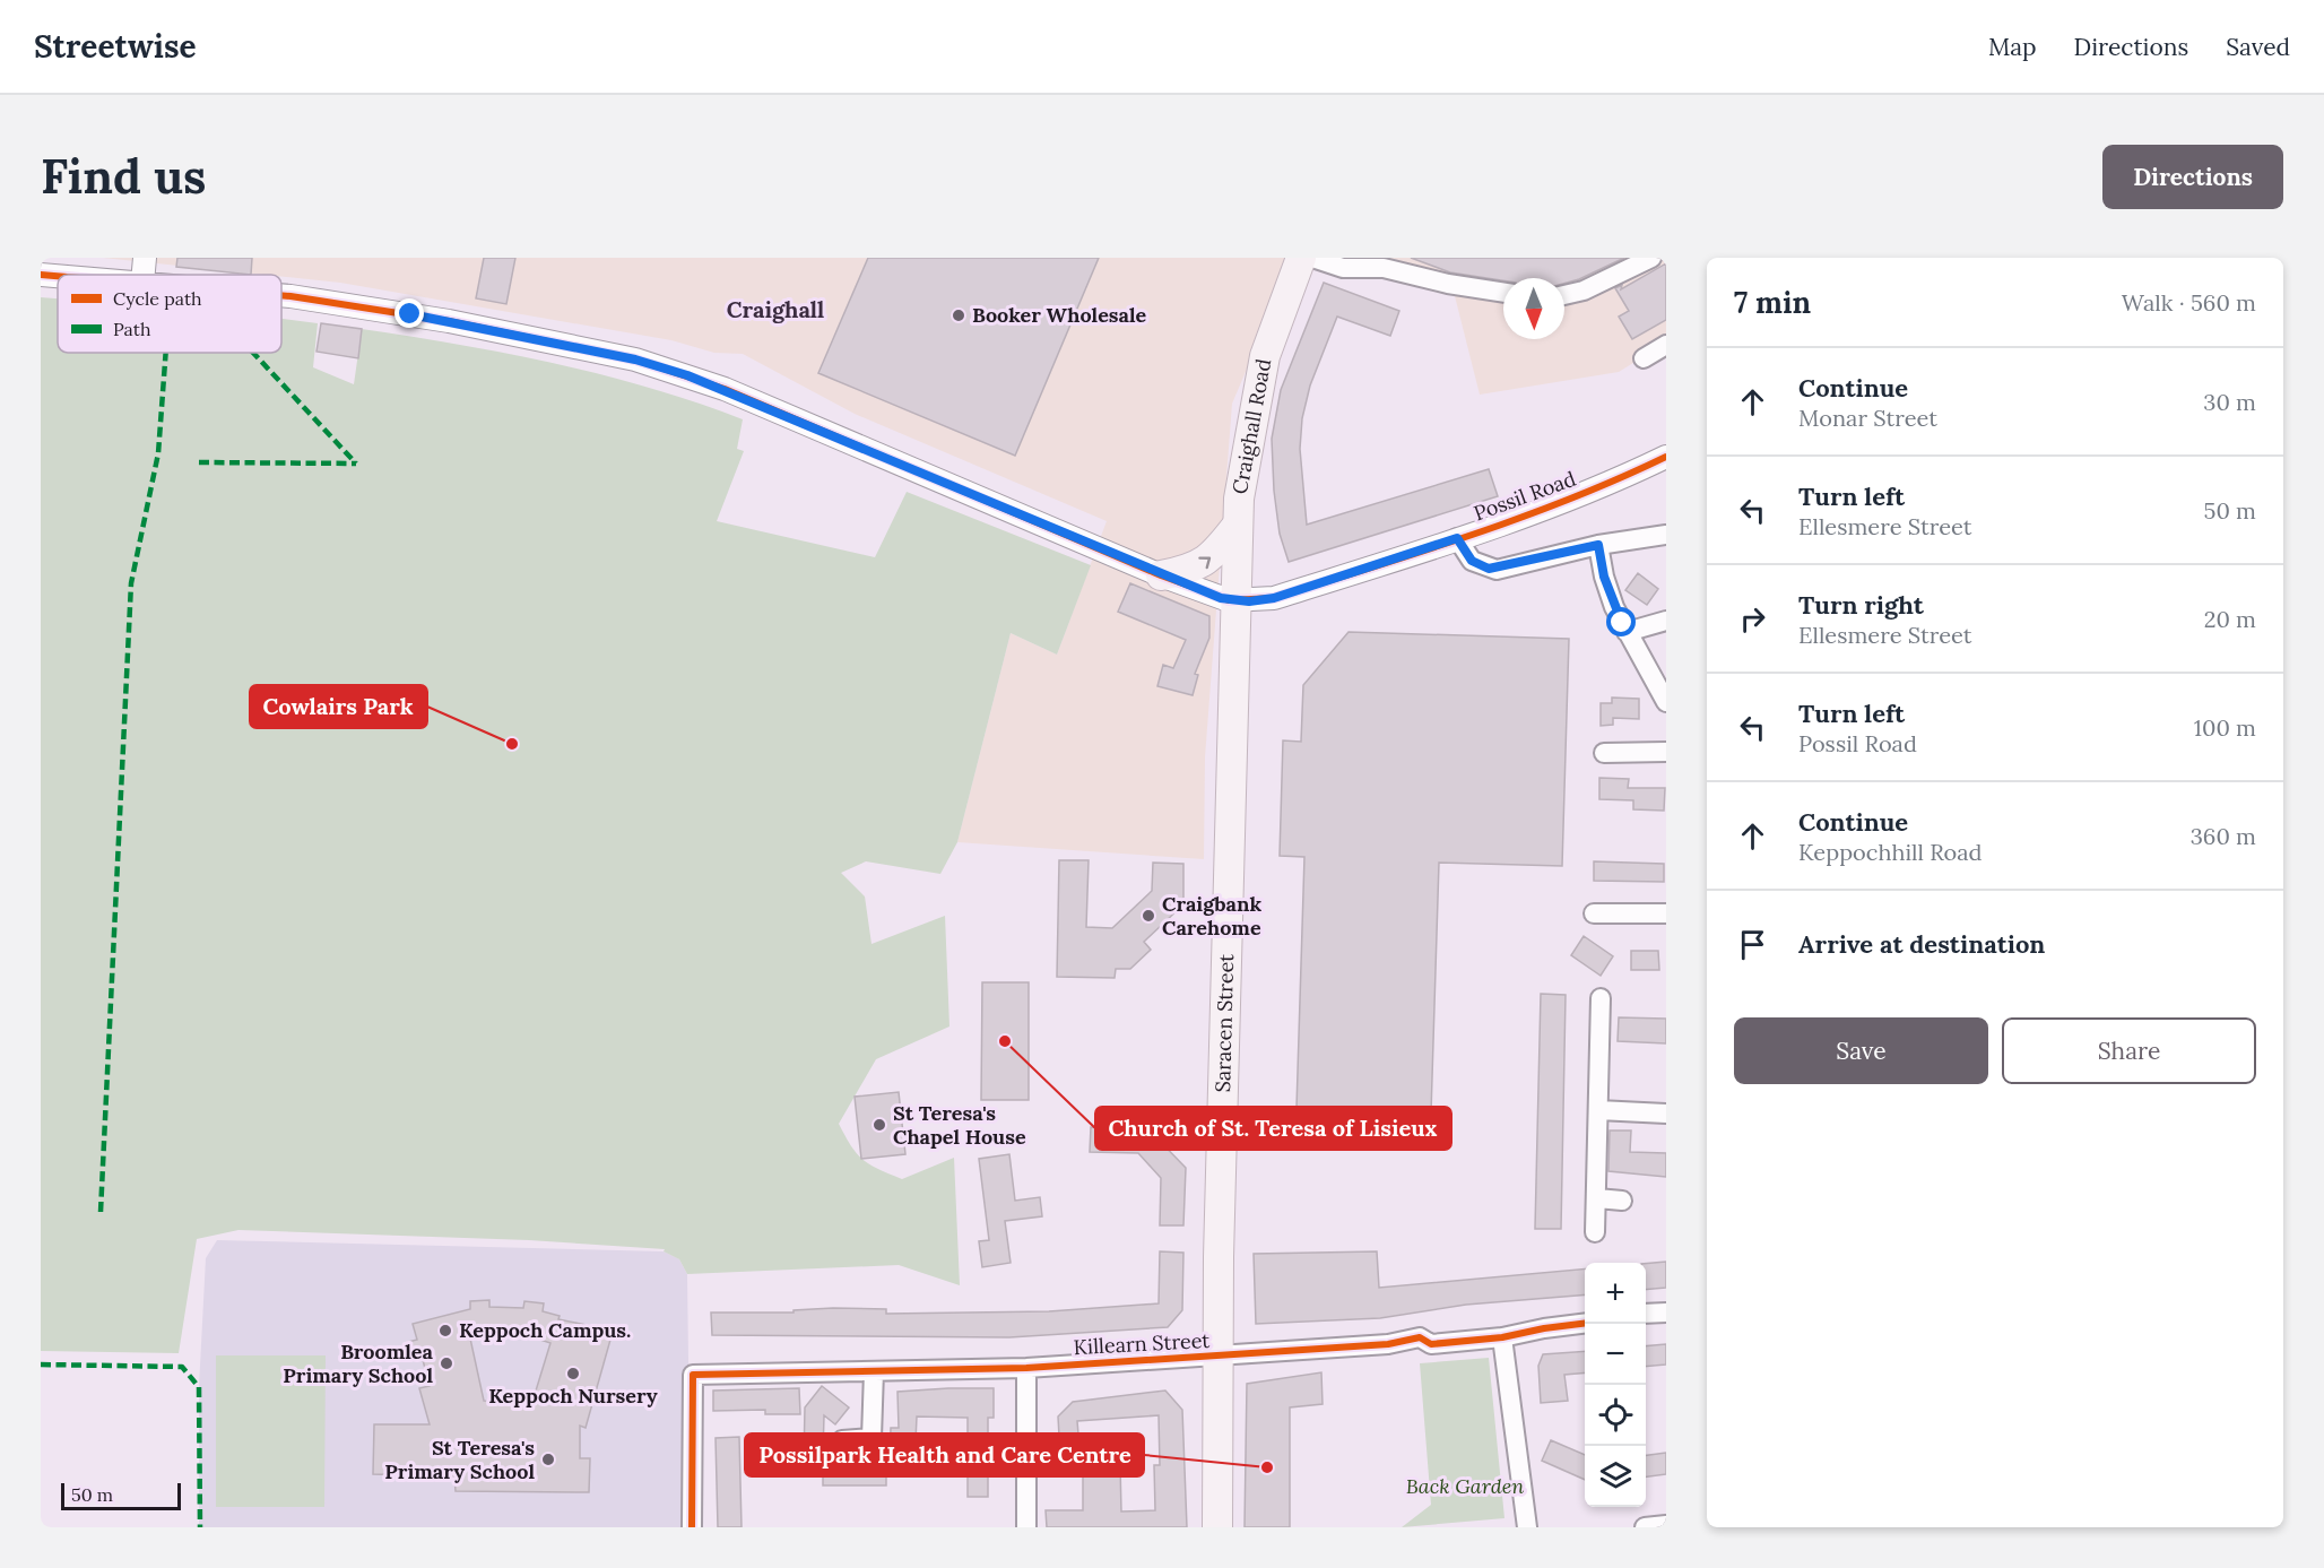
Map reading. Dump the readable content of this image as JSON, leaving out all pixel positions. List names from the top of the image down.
{
  "streets": {
    "main road": ["Craighall Road", "Saracen Street"],
    "street": ["Possil Road", "Killearn Street"]
  },
  "crossings": [
    ["Craighall Road", "Possil Road"],
    ["Craighall Road", "Saracen Street"],
    ["Possil Road", "Saracen Street"],
    ["Saracen Street", "Killearn Street"]
  ],
  "districts": ["Craighall"],
  "parks": ["Back Garden"],
  "places": [
    "Booker Wholesale",
    "Cowlairs Park",
    "Craigbank Carehome",
    "Church of St. Teresa of Lisieux",
    "St Teresa's Chapel House",
    "Keppoch Campus.",
    "Broomlea Primary School",
    "Keppoch Nursery",
    "St Teresa's Primary School",
    "Possilpark Health and Care Centre"
  ],
  "legend": ["Cycle path", "Path"],
  "scale_bar": "50 m",
  "north": "bottom",
  "page": {
    "header": "Streetwise",
    "nav": ["Map", "Directions", "Saved"],
    "buttons": [
      "Directions",
      ["Save", "Share"]
    ],
    "title": "Find us",
    "heading": ["7 min", "Walk · 560 m"],
    "list": [
      ["Continue", "Monar Street", "30 m"],
      ["Turn left", "Ellesmere Street", "50 m"],
      ["Turn right", "Ellesmere Street", "20 m"],
      ["Turn left", "Possil Road", "100 m"],
      ["Continue", "Keppochhill Road", "360 m"],
      "Arrive at destination"
    ],
    "map_buttons": ["+", "−"],
    "scale": "50 m"
  }
}
